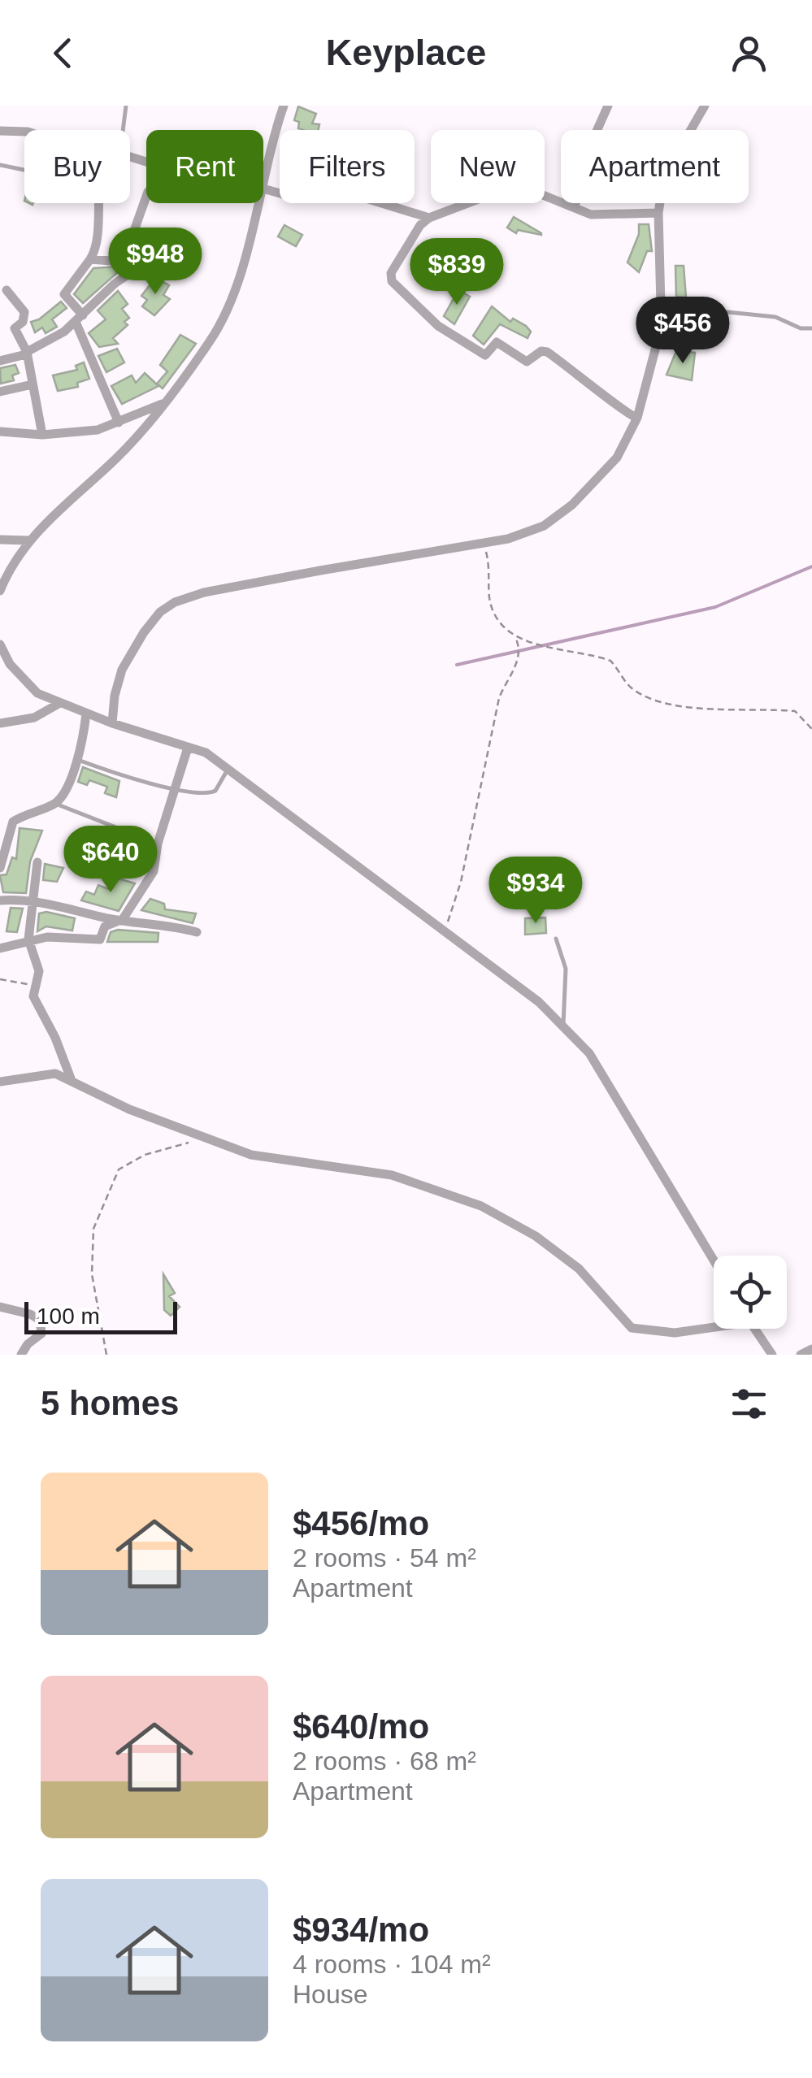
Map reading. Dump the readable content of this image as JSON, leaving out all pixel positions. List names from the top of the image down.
{
  "scale_bar": "100 m",
  "page": {
    "header": "Keyplace",
    "chip": [
      "Buy",
      "Rent",
      "Filters",
      "New",
      "Apartment"
    ],
    "price": [
      "$948",
      "$839",
      "$456",
      "$640",
      "$934"
    ],
    "scale": "100 m",
    "heading": "5 homes",
    "list": [
      {
        "name": "$456/mo",
        "note": "2 rooms · 54 m² · Apartment"
      },
      {
        "name": "$640/mo",
        "note": "2 rooms · 68 m² · Apartment"
      },
      {
        "name": "$934/mo",
        "note": "4 rooms · 104 m² · House"
      }
    ]
  }
}
